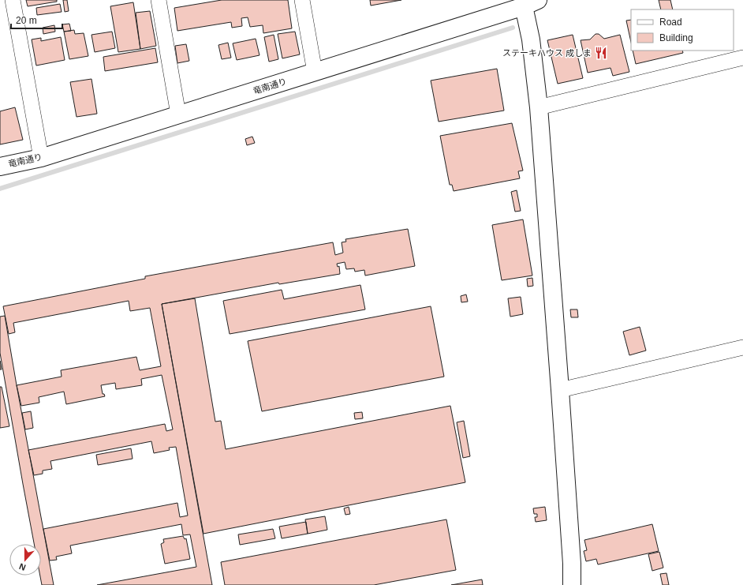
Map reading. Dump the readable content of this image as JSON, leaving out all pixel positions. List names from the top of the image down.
{
  "streets": {
    "street": ["竜南通り"]
  },
  "places": {
    "restaurant": ["ステーキハウス 成しま"]
  },
  "legend": ["Road", "Building"],
  "scale_bar": "20 m",
  "north": "bottom"
}
